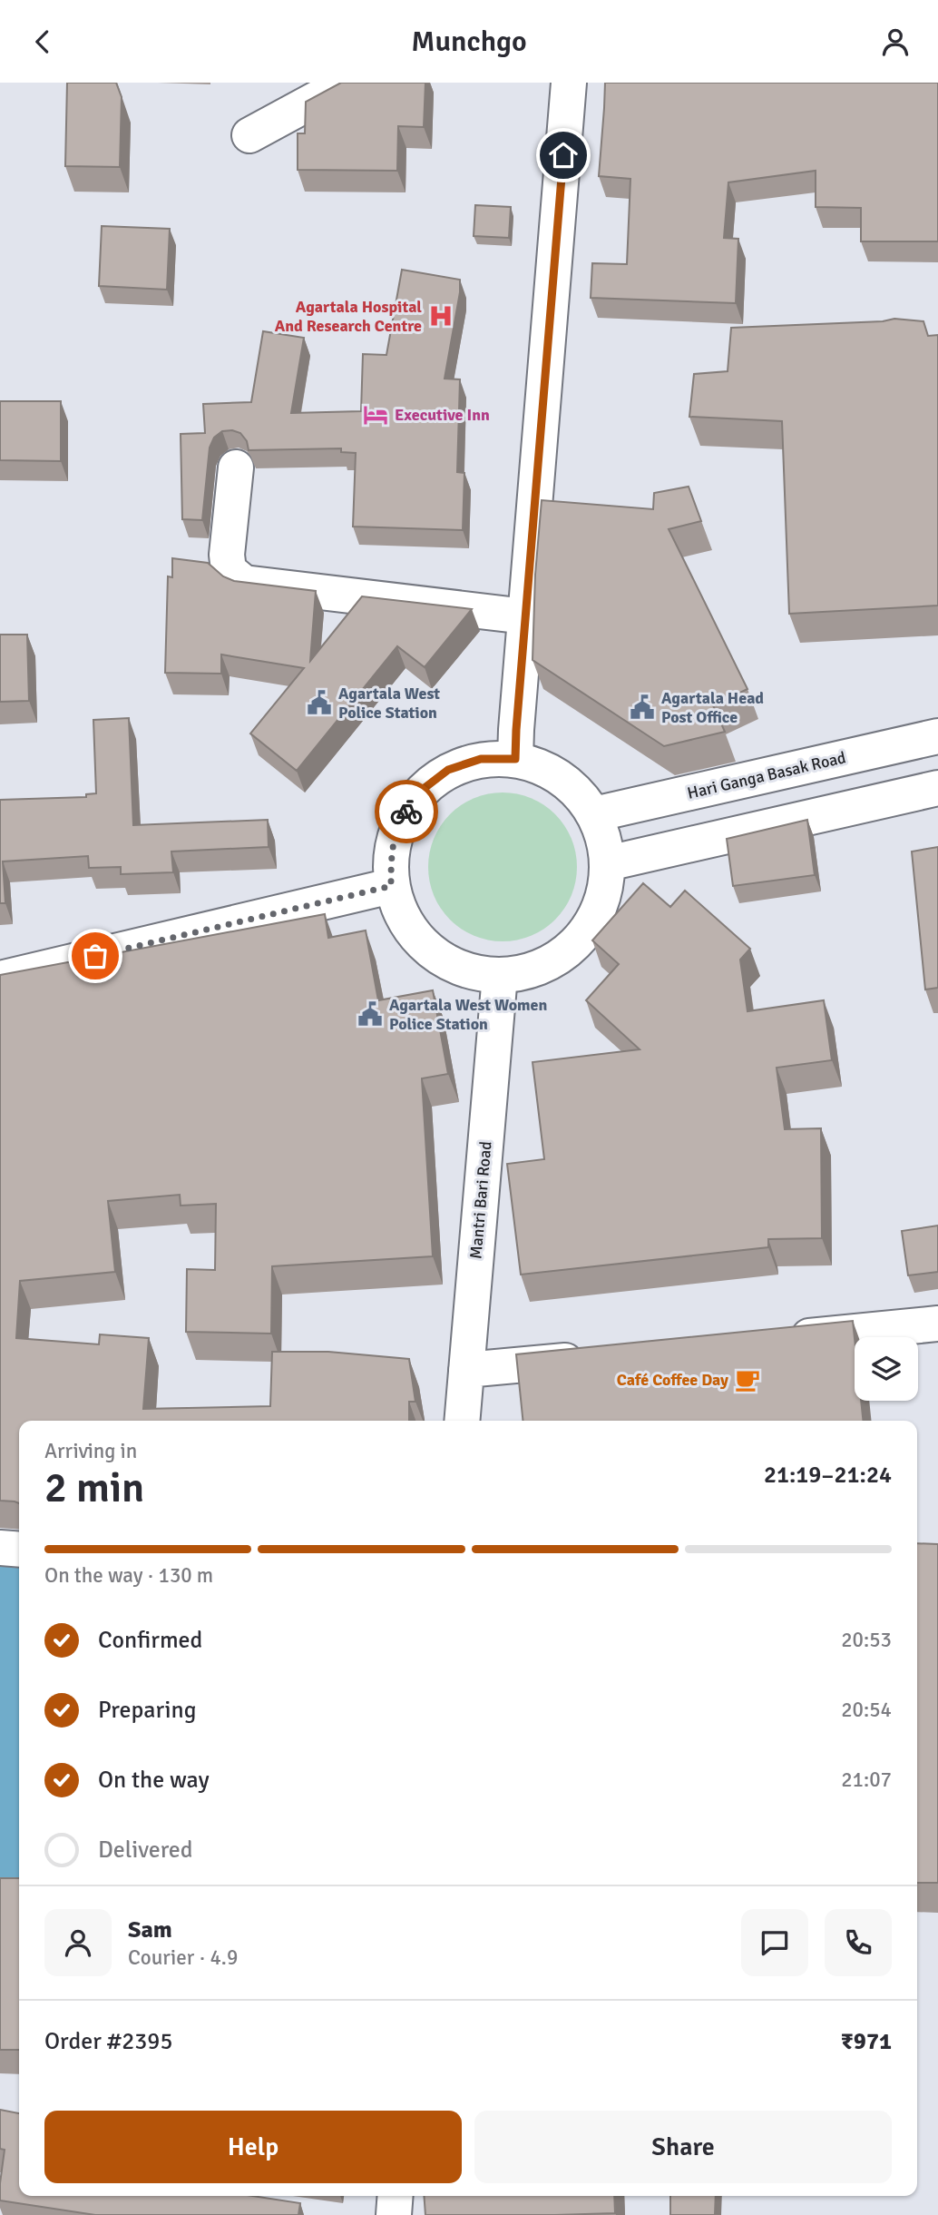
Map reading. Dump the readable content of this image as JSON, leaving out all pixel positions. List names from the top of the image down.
{
  "streets": {
    "street": ["Hari Ganga Basak Road", "Mantri Bari Road"]
  },
  "crossings": [
    ["Hari Ganga Basak Road", "Mantri Bari Road"]
  ],
  "places": {
    "hospital": ["Agartala Hospital And Research Centre"],
    "hotel": ["Executive Inn"],
    "public building": ["Agartala West Police Station", "Agartala Head Post Office", "Agartala West Women Police Station"],
    "cafe": ["Café Coffee Day"]
  },
  "page": {
    "header": "Munchgo",
    "heading": ["2 min", "Arriving in", "21:19–21:24"],
    "panel": [
      "Sam",
      "Courier · 4.9",
      "Order #2395",
      "₹971"
    ],
    "bar": "On the way · 130 m",
    "list": [
      ["Confirmed", "20:53"],
      ["Preparing", "20:54"],
      ["On the way", "21:07"],
      "Delivered"
    ],
    "buttons": ["Help", "Share"]
  }
}
